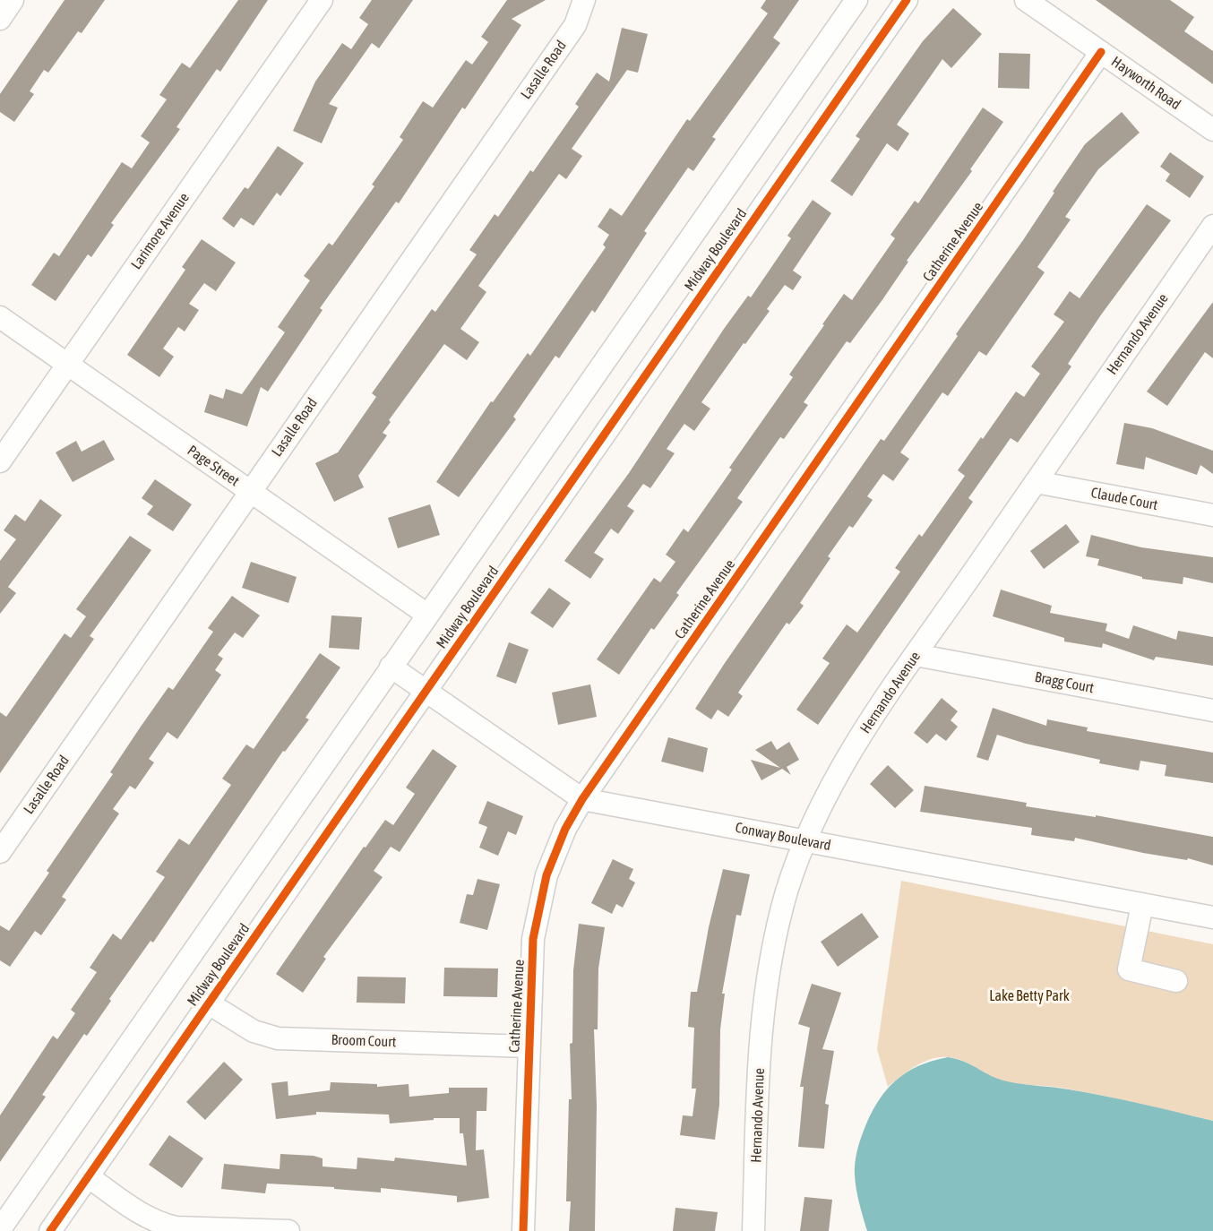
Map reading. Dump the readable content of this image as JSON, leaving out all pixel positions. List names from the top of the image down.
{
  "streets": {
    "street": [
      "Lasalle Road",
      "Hayworth Road",
      "Larimore Avenue",
      "Catherine Avenue",
      "Midway Boulevard",
      "Hernando Avenue",
      "Page Street",
      "Claude Court",
      "Bragg Court",
      "Conway Boulevard",
      "Broom Court"
    ]
  },
  "crossings": [
    ["Lasalle Road", "Page Street"],
    ["Hayworth Road", "Catherine Avenue"],
    ["Larimore Avenue", "Page Street"],
    ["Catherine Avenue", "Conway Boulevard"],
    ["Catherine Avenue", "Broom Court"],
    ["Midway Boulevard", "Page Street"],
    ["Midway Boulevard", "Conway Boulevard"],
    ["Midway Boulevard", "Broom Court"],
    ["Hernando Avenue", "Claude Court"],
    ["Hernando Avenue", "Bragg Court"],
    ["Hernando Avenue", "Conway Boulevard"]
  ],
  "parks": ["Lake Betty Park"]
}
